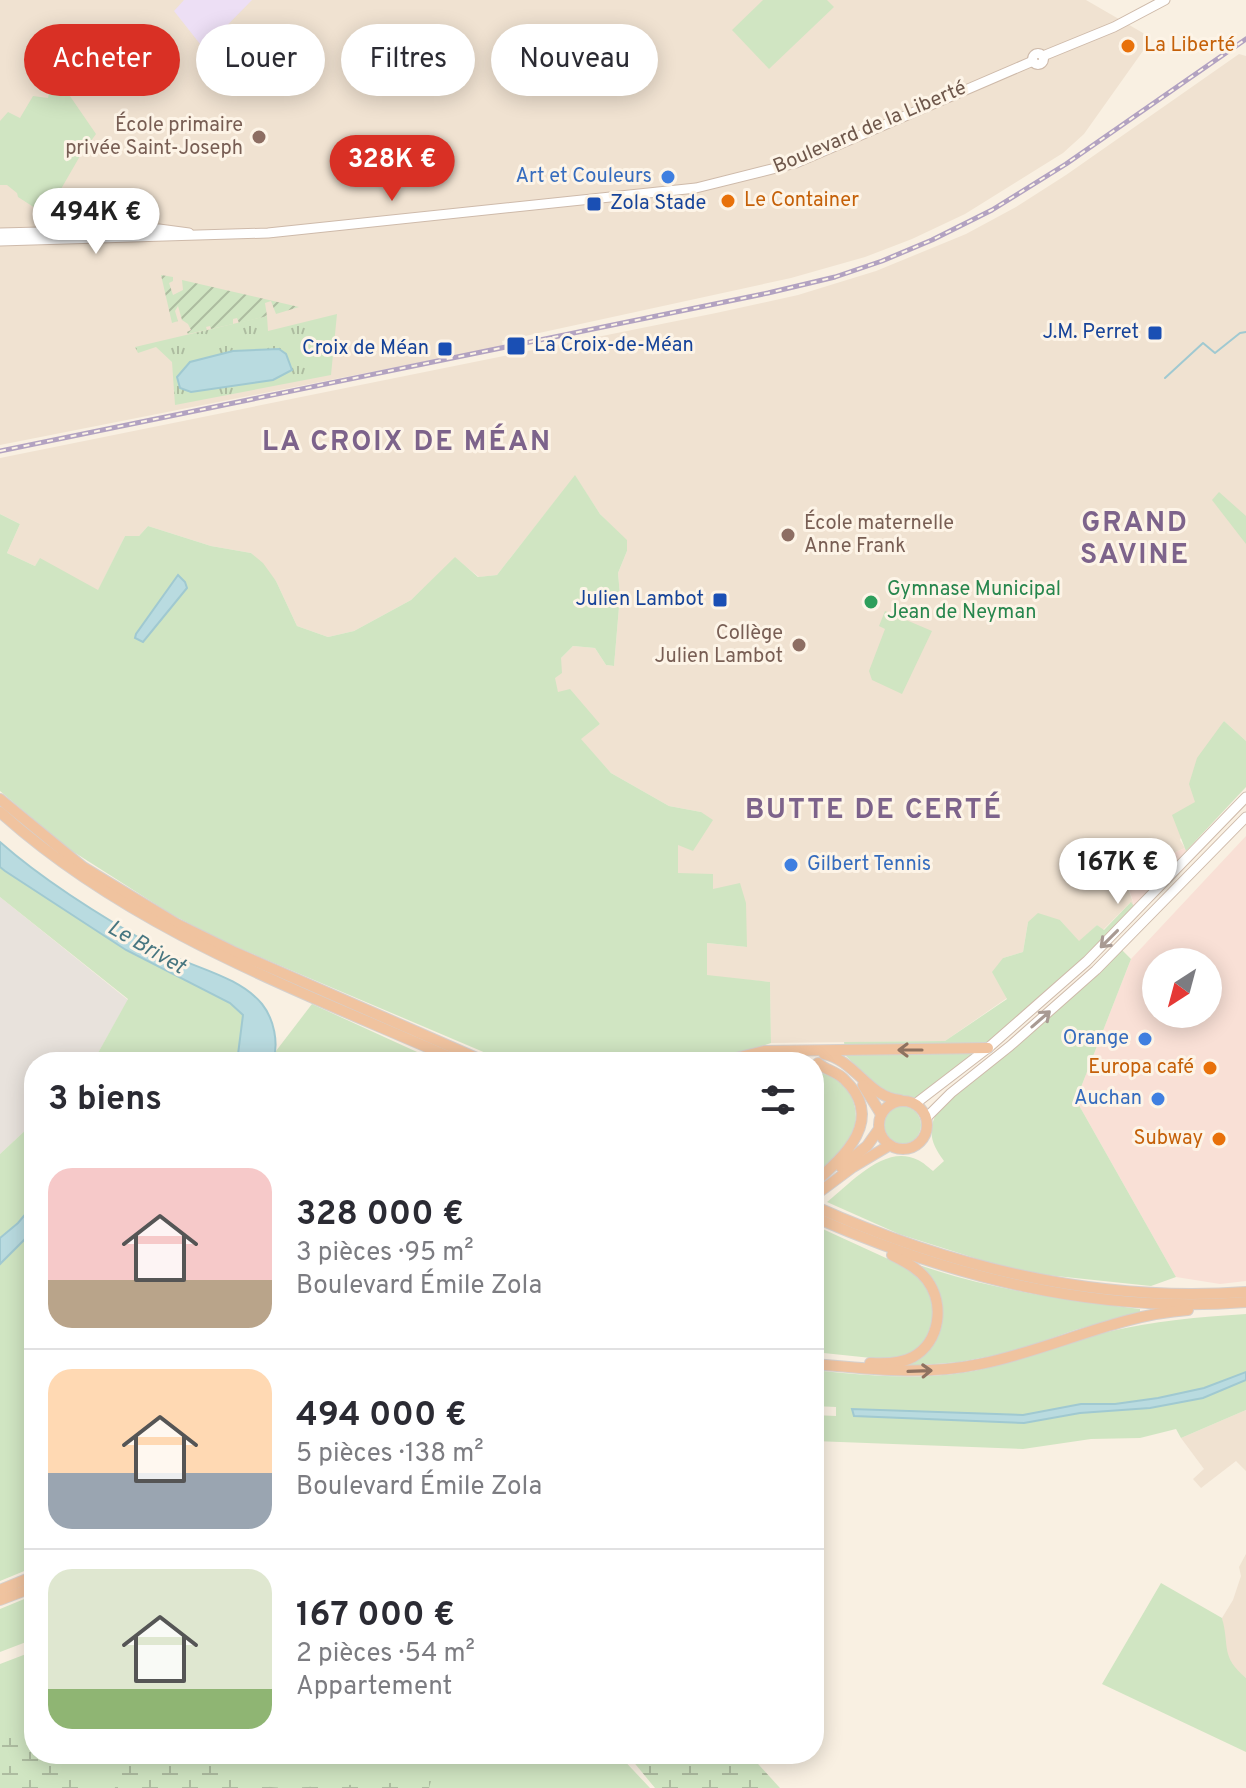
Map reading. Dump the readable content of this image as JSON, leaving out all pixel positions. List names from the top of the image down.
{
  "streets": {
    "main road": ["Boulevard de la Liberté"]
  },
  "districts": ["LA CROIX DE MÉAN", "GRAND SAVINE", "BUTTE DE CERTÉ"],
  "water": ["Le Brivet"],
  "places": {
    "other": [
      "La Liberté",
      "École primaire privée Saint-Joseph",
      "Art et Couleurs",
      "Le Container",
      "École maternelle Anne Frank",
      "Gymnase Municipal Jean de Neyman",
      "Collège Julien Lambot",
      "Gilbert Tennis",
      "Orange",
      "Europa café",
      "Auchan",
      "Subway"
    ],
    "transit": [
      "Zola Stade",
      "J.M. Perret",
      "La Croix-de-Méan",
      "Croix de Méan",
      "Julien Lambot"
    ]
  },
  "north": "bottom left",
  "page": {
    "chip": [
      "Acheter",
      "Louer",
      "Filtres",
      "Nouveau"
    ],
    "price": ["328K €", "494K €", "167K €"],
    "heading": "3 biens",
    "list": [
      {
        "name": "328 000 €",
        "note": "3 pièces · 95 m² · Boulevard Émile Zola"
      },
      {
        "name": "494 000 €",
        "note": "5 pièces · 138 m² · Boulevard Émile Zola"
      },
      {
        "name": "167 000 €",
        "note": "2 pièces · 54 m² · Appartement"
      }
    ]
  }
}
